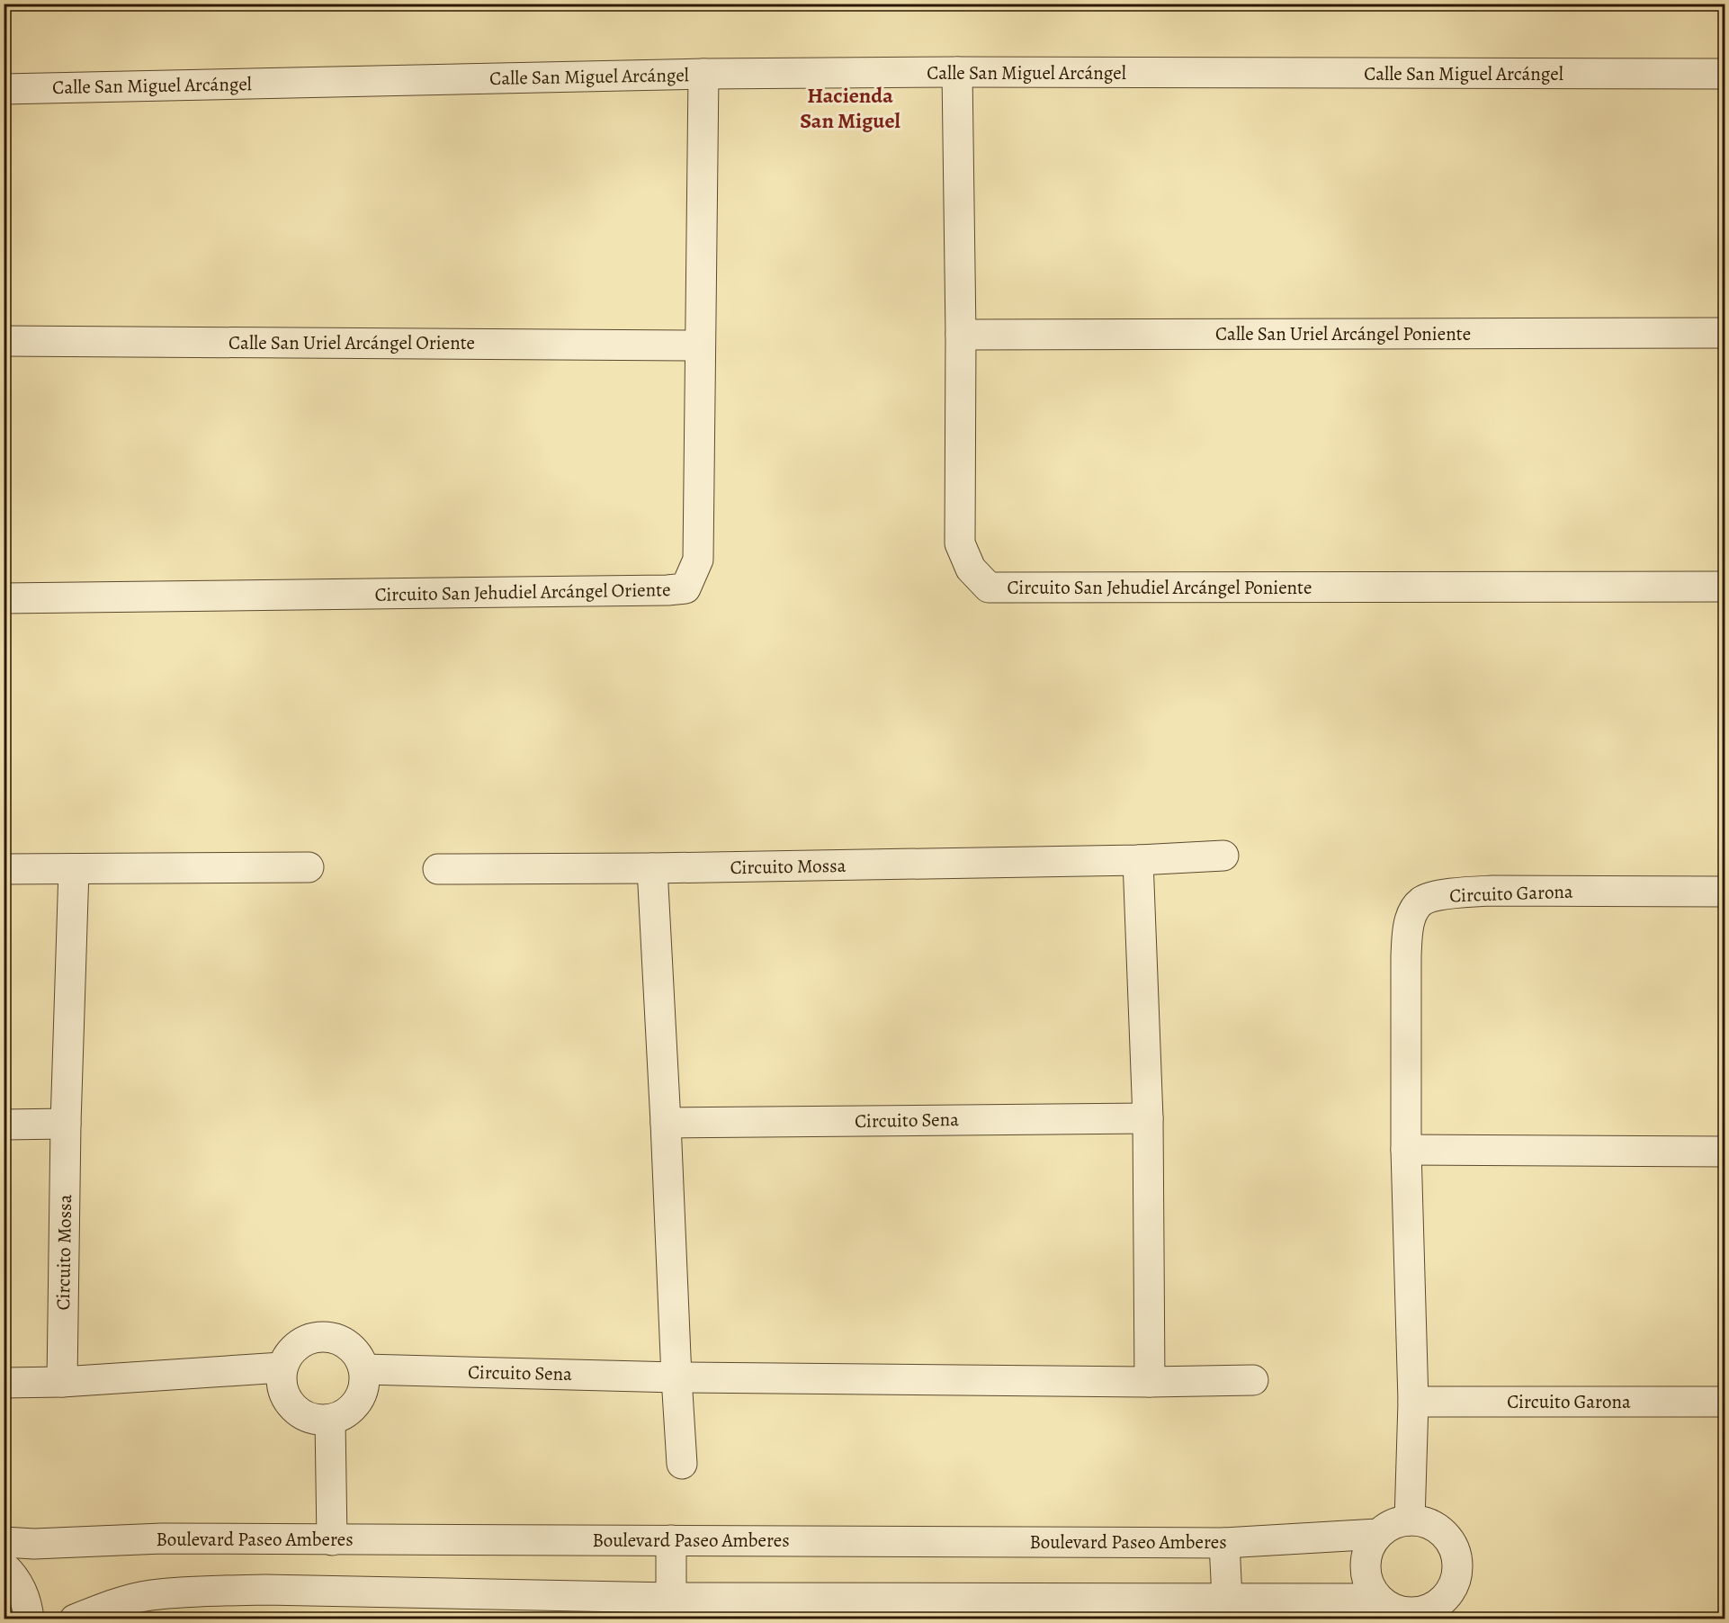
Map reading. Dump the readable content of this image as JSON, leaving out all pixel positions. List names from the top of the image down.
{
  "streets": {
    "street": [
      "Calle San Miguel Arcángel",
      "Calle San Uriel Arcángel Poniente",
      "Calle San Uriel Arcángel Oriente",
      "Circuito San Jehudiel Arcángel Poniente",
      "Circuito San Jehudiel Arcángel Oriente",
      "Circuito Mossa",
      "Circuito Garona",
      "Circuito Sena",
      "Boulevard Paseo Amberes"
    ]
  },
  "crossings": [
    ["Calle San Miguel Arcángel", "Circuito San Jehudiel Arcángel Poniente"],
    ["Calle San Miguel Arcángel", "Circuito San Jehudiel Arcángel Oriente"],
    ["Calle San Uriel Arcángel Poniente", "Circuito San Jehudiel Arcángel Poniente"],
    ["Calle San Uriel Arcángel Oriente", "Circuito San Jehudiel Arcángel Oriente"],
    ["Circuito Garona", "Boulevard Paseo Amberes"]
  ],
  "districts": ["Hacienda San Miguel"]
}
